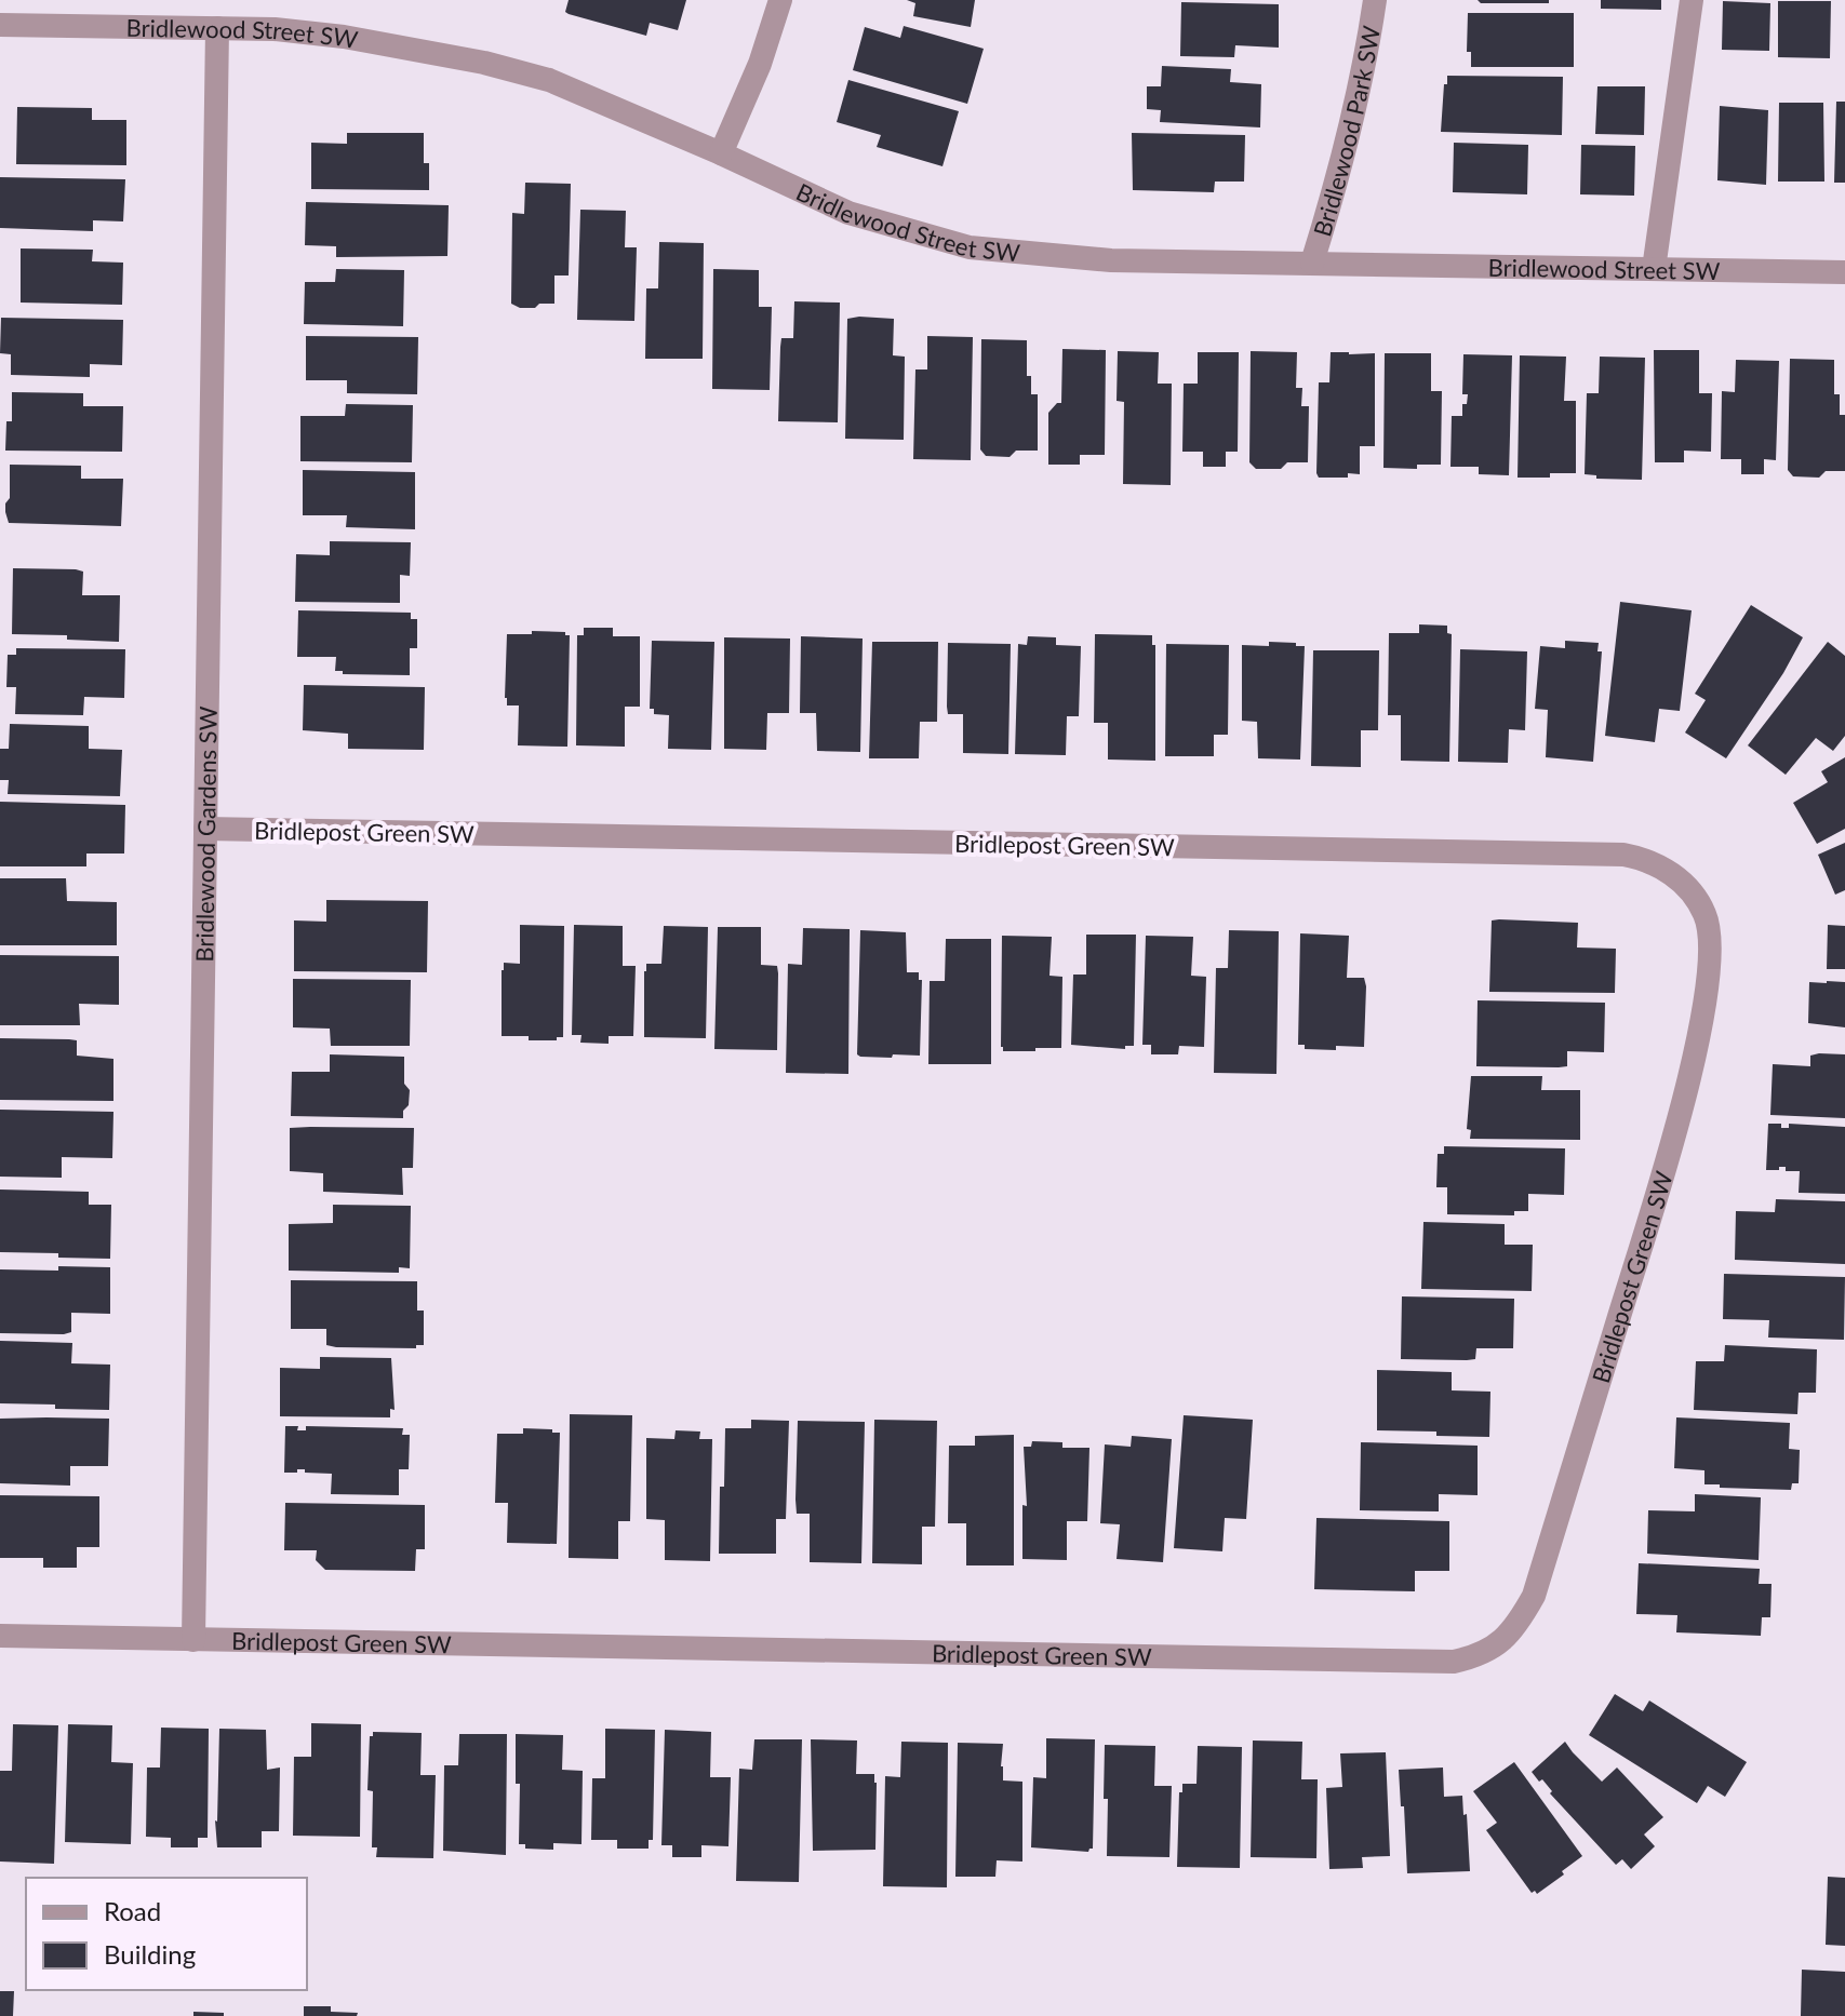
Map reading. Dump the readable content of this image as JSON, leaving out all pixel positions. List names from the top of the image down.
{
  "streets": {
    "street": [
      "Bridlewood Street SW",
      "Bridlewood Park SW",
      "Bridlepost Green SW",
      "Bridlewood Gardens SW"
    ]
  },
  "crossings": [
    ["Bridlewood Street SW", "Bridlewood Park SW"],
    ["Bridlewood Street SW", "Bridlewood Gardens SW"],
    ["Bridlepost Green SW", "Bridlewood Gardens SW"]
  ],
  "legend": ["Road", "Building"]
}
